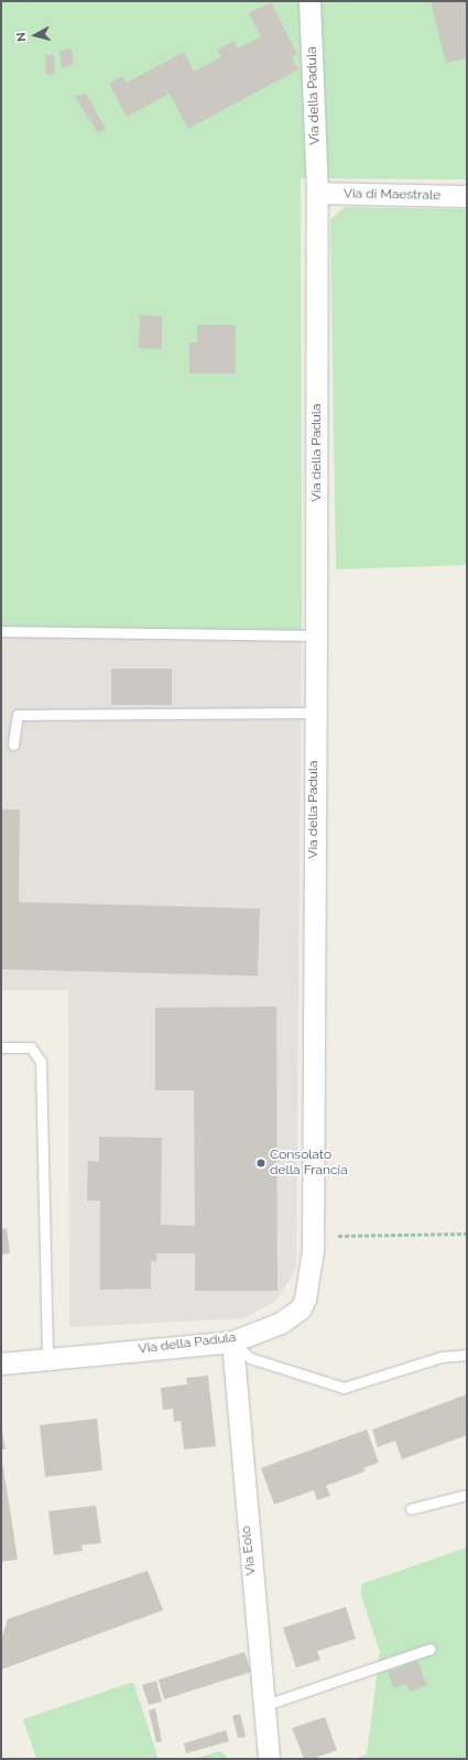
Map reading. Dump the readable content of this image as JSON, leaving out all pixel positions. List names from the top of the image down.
{
  "streets": {
    "street": ["Via della Padula", "Via di Maestrale", "Via Eolo"]
  },
  "crossings": [
    ["Via della Padula", "Via di Maestrale"],
    ["Via della Padula", "Via Eolo"]
  ],
  "places": ["Consolato della Francia"],
  "north": "left"
}
